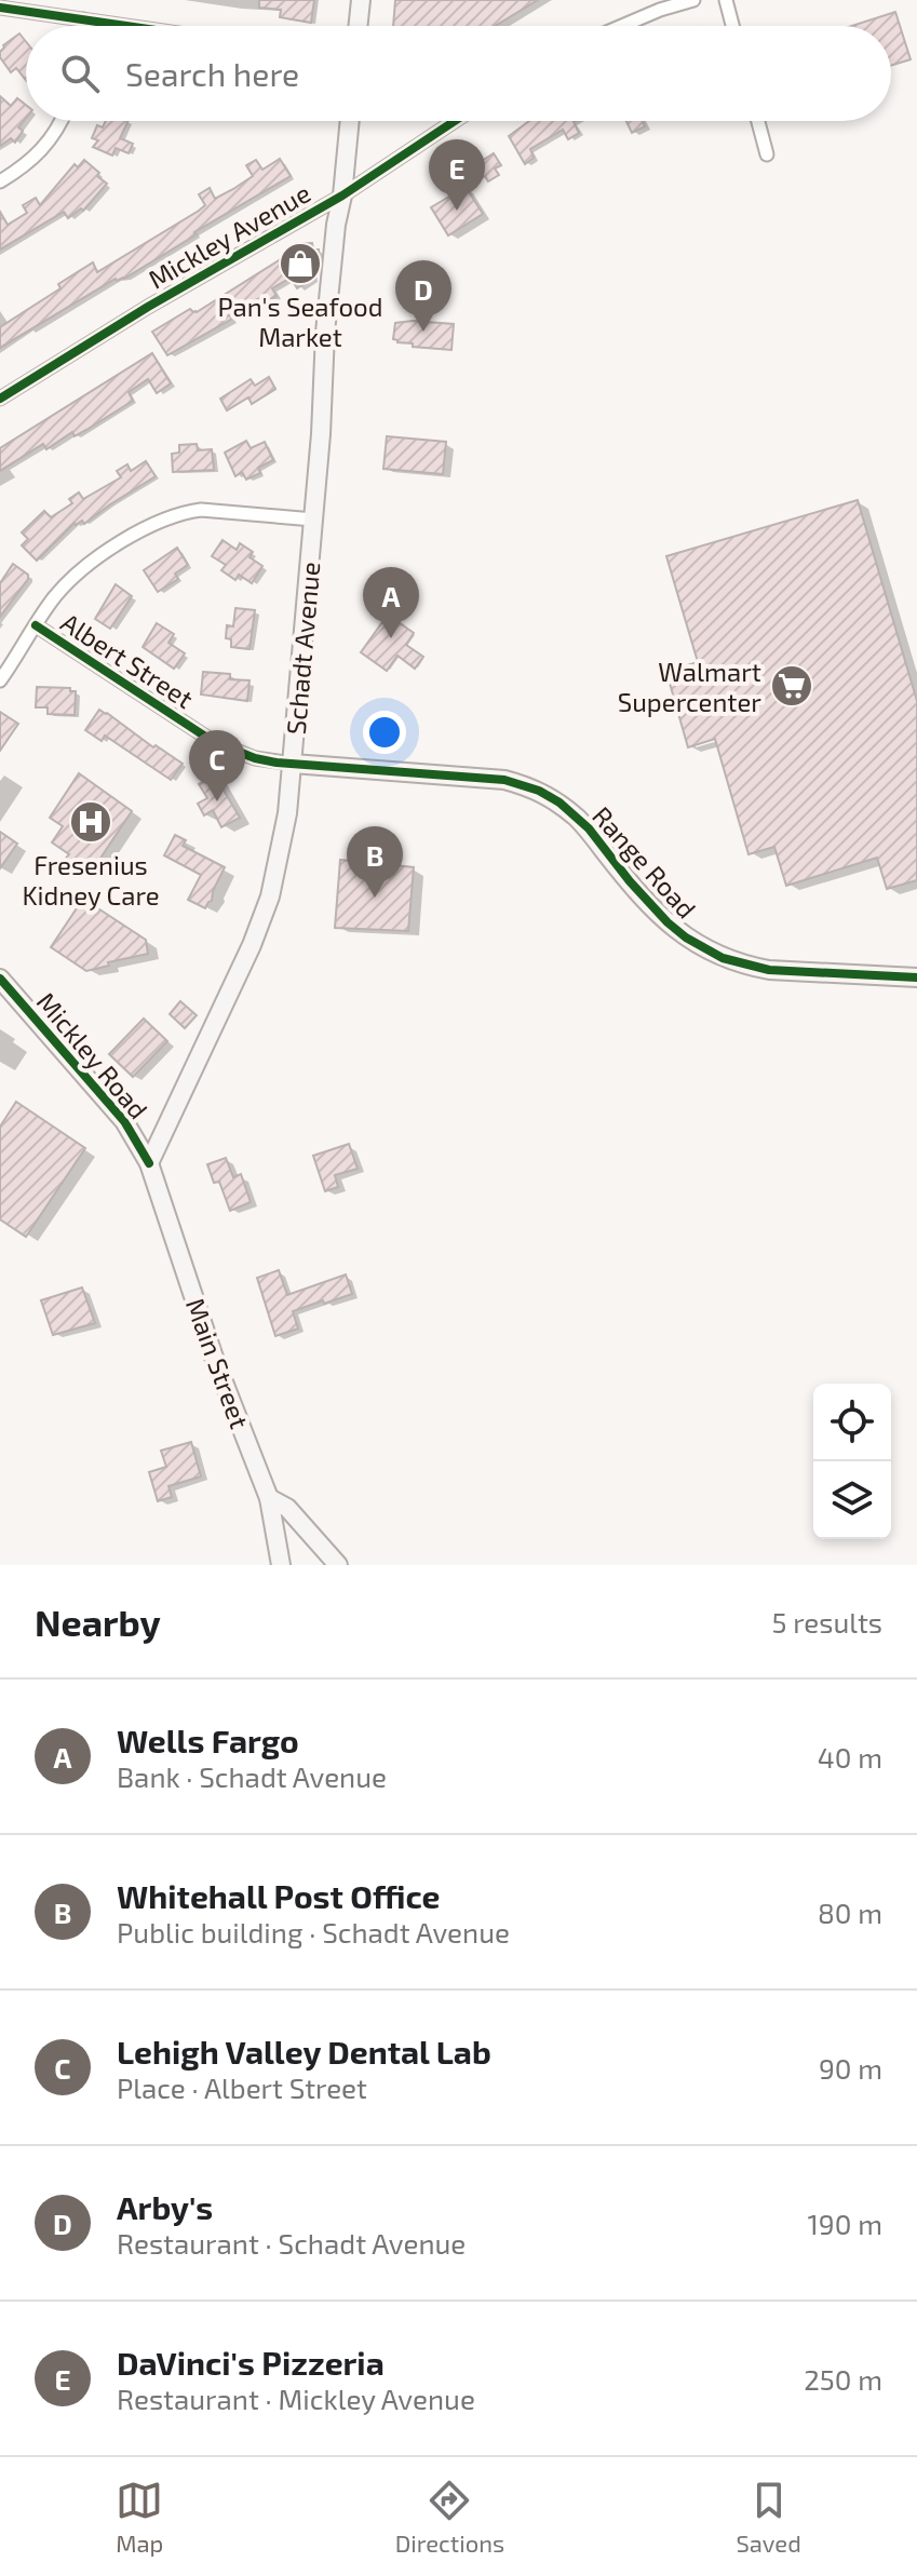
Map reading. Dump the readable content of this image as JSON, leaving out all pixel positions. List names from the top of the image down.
{
  "streets": {
    "main road": [
      "Schadt Avenue",
      "Range Road",
      "Mickley Road",
      "Main Street"
    ],
    "street": ["Mickley Avenue", "Albert Street"]
  },
  "crossings": [
    ["Mickley Avenue", "Schadt Avenue"],
    ["Schadt Avenue", "Albert Street"],
    ["Schadt Avenue", "Range Road"],
    ["Schadt Avenue", "Mickley Road"],
    ["Schadt Avenue", "Main Street"],
    ["Albert Street", "Range Road"],
    ["Mickley Road", "Main Street"]
  ],
  "places": {
    "shop": ["Pan's Seafood Market"],
    "supermarket": ["Walmart Supercenter"],
    "hospital": ["Fresenius Kidney Care"]
  },
  "page": {
    "search": "Search here",
    "pins": [
      "E",
      "D",
      "A",
      "C",
      "B"
    ],
    "heading": ["Nearby", "5 results"],
    "list": [
      {
        "mark": "A",
        "name": "Wells Fargo",
        "note": "Bank · Schadt Avenue",
        "value": "40 m"
      },
      {
        "mark": "B",
        "name": "Whitehall Post Office",
        "note": "Public building · Schadt Avenue",
        "value": "80 m"
      },
      {
        "mark": "C",
        "name": "Lehigh Valley Dental Lab",
        "note": "Place · Albert Street",
        "value": "90 m"
      },
      {
        "mark": "D",
        "name": "Arby's",
        "note": "Restaurant · Schadt Avenue",
        "value": "190 m"
      },
      {
        "mark": "E",
        "name": "DaVinci's Pizzeria",
        "note": "Restaurant · Mickley Avenue",
        "value": "250 m"
      }
    ],
    "nav": ["Map", "Directions", "Saved"]
  }
}
